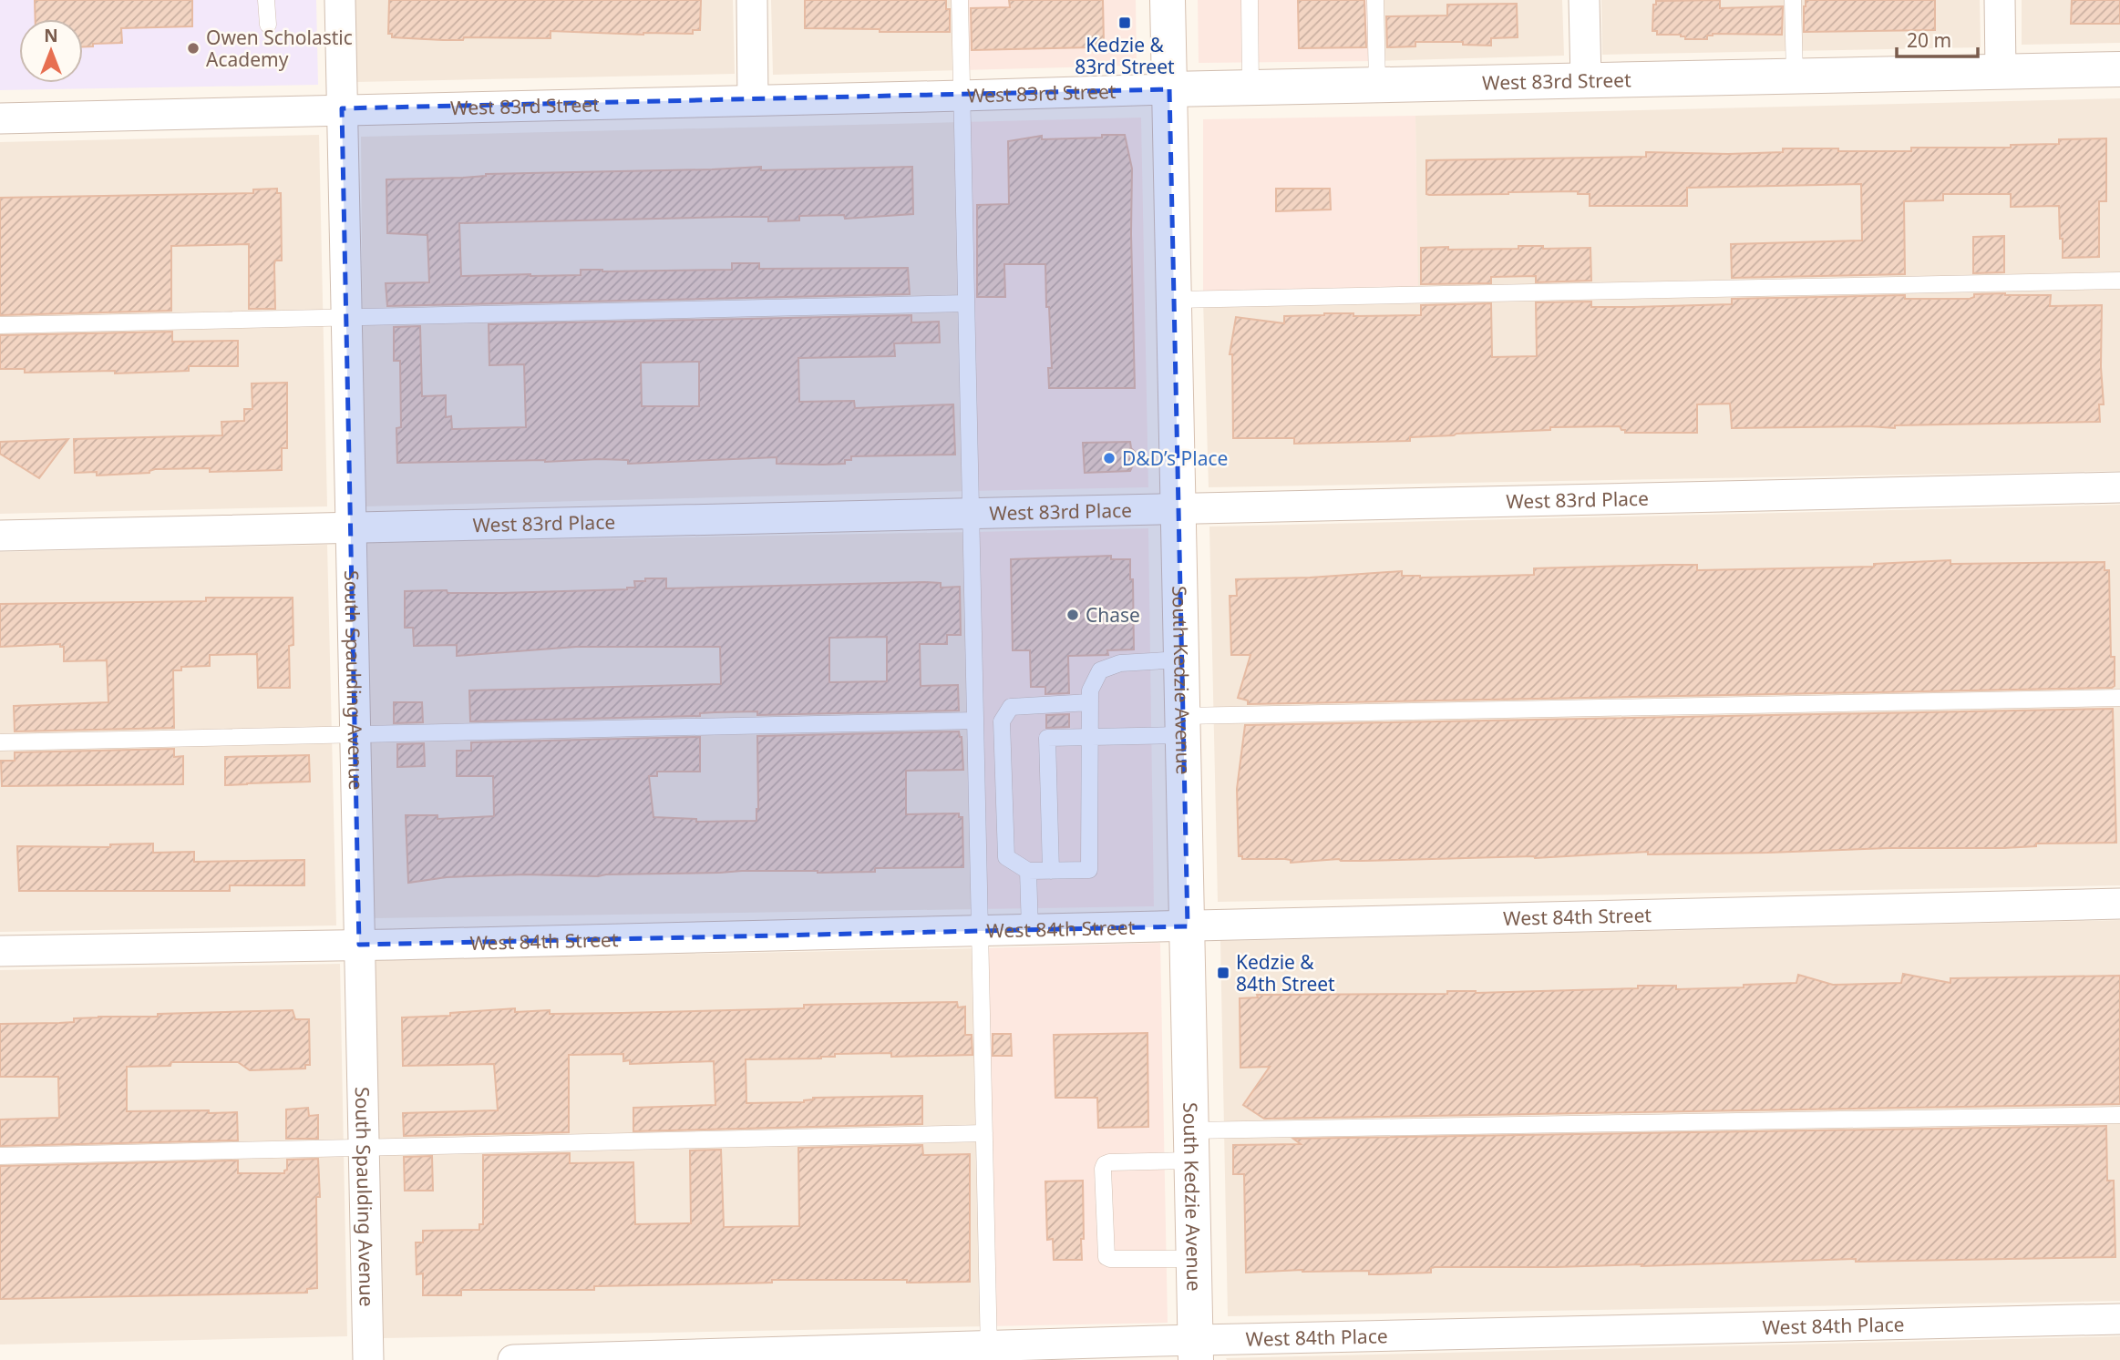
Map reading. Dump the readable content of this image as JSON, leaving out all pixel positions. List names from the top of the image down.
{
  "streets": {
    "main road": ["West 83rd Street", "South Kedzie Avenue"],
    "street": [
      "West 83rd Place",
      "South Spaulding Avenue",
      "West 84th Street",
      "West 84th Place"
    ]
  },
  "crossings": [
    ["West 83rd Street", "South Kedzie Avenue"],
    ["West 83rd Street", "South Spaulding Avenue"],
    ["West 83rd Place", "South Kedzie Avenue"],
    ["West 83rd Place", "South Spaulding Avenue"],
    ["South Kedzie Avenue", "West 84th Street"],
    ["South Kedzie Avenue", "West 84th Place"],
    ["South Spaulding Avenue", "West 84th Street"]
  ],
  "places": {
    "transit": ["Kedzie & 83rd Street", "Kedzie & 84th Street"],
    "other": ["Owen Scholastic Academy", "D&D’s Place", "Chase"]
  },
  "scale_bar": "20 m",
  "north": "top"
}
